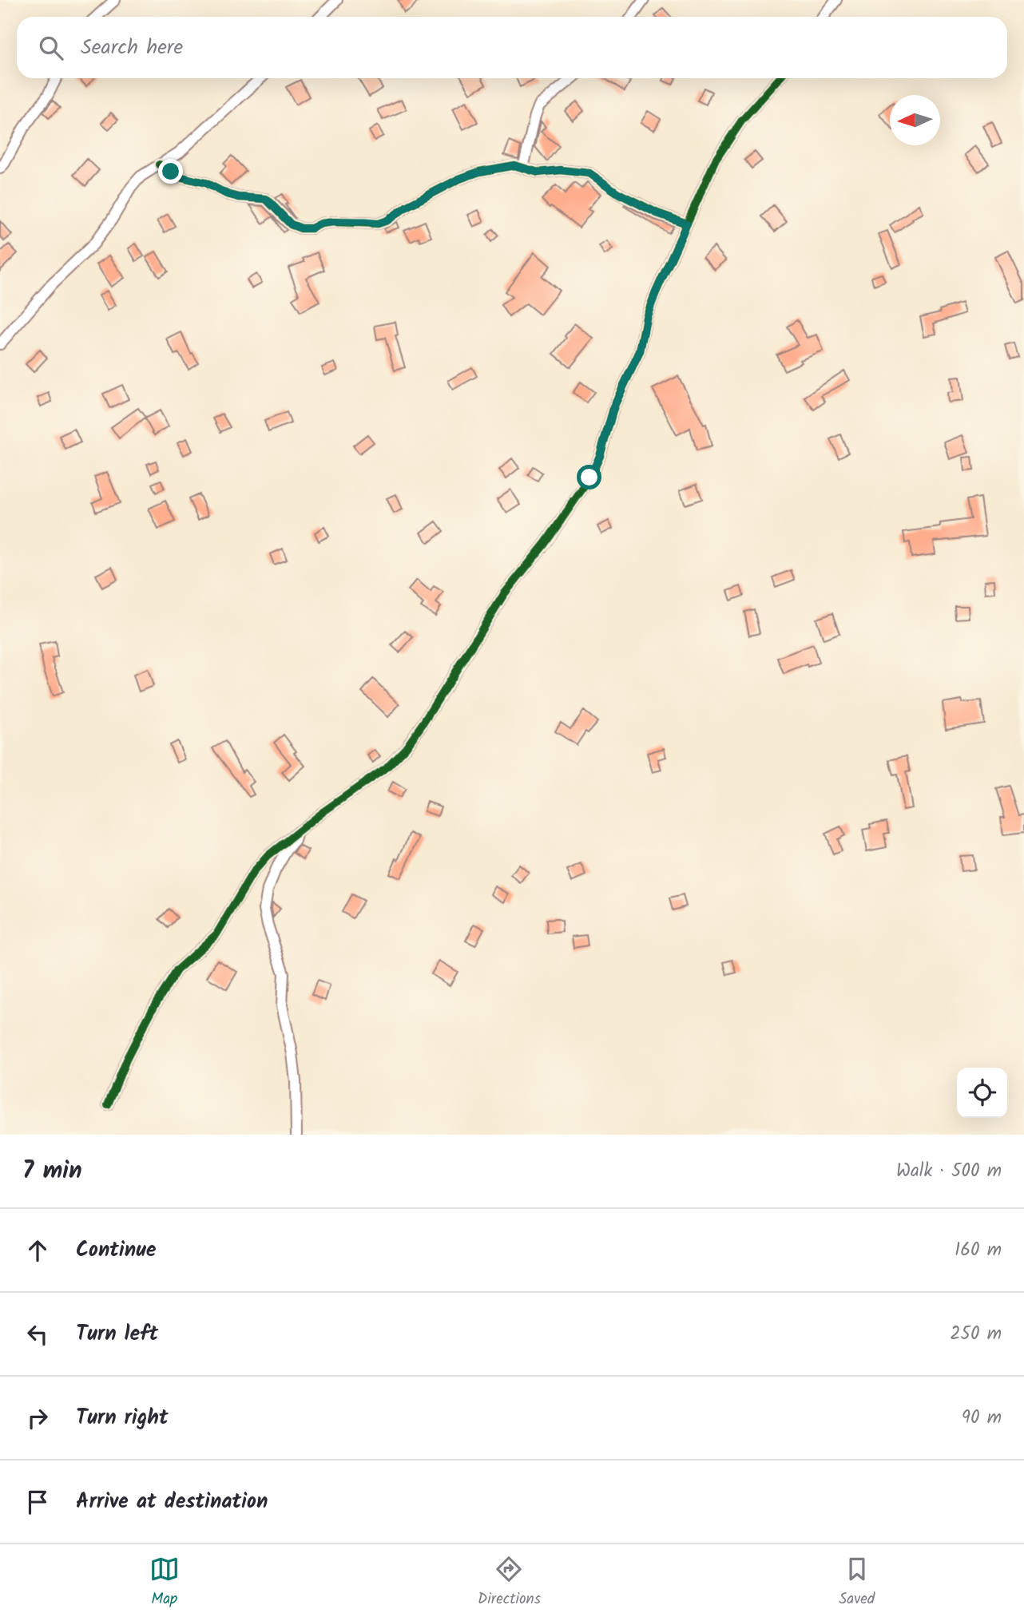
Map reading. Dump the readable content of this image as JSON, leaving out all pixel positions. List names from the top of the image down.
{
  "north": "left",
  "page": {
    "search": "Search here",
    "heading": ["7 min", "Walk · 500 m"],
    "list": [
      ["Continue", "160 m"],
      ["Turn left", "250 m"],
      ["Turn right", "90 m"],
      "Arrive at destination"
    ],
    "nav": ["Map", "Directions", "Saved"]
  }
}
